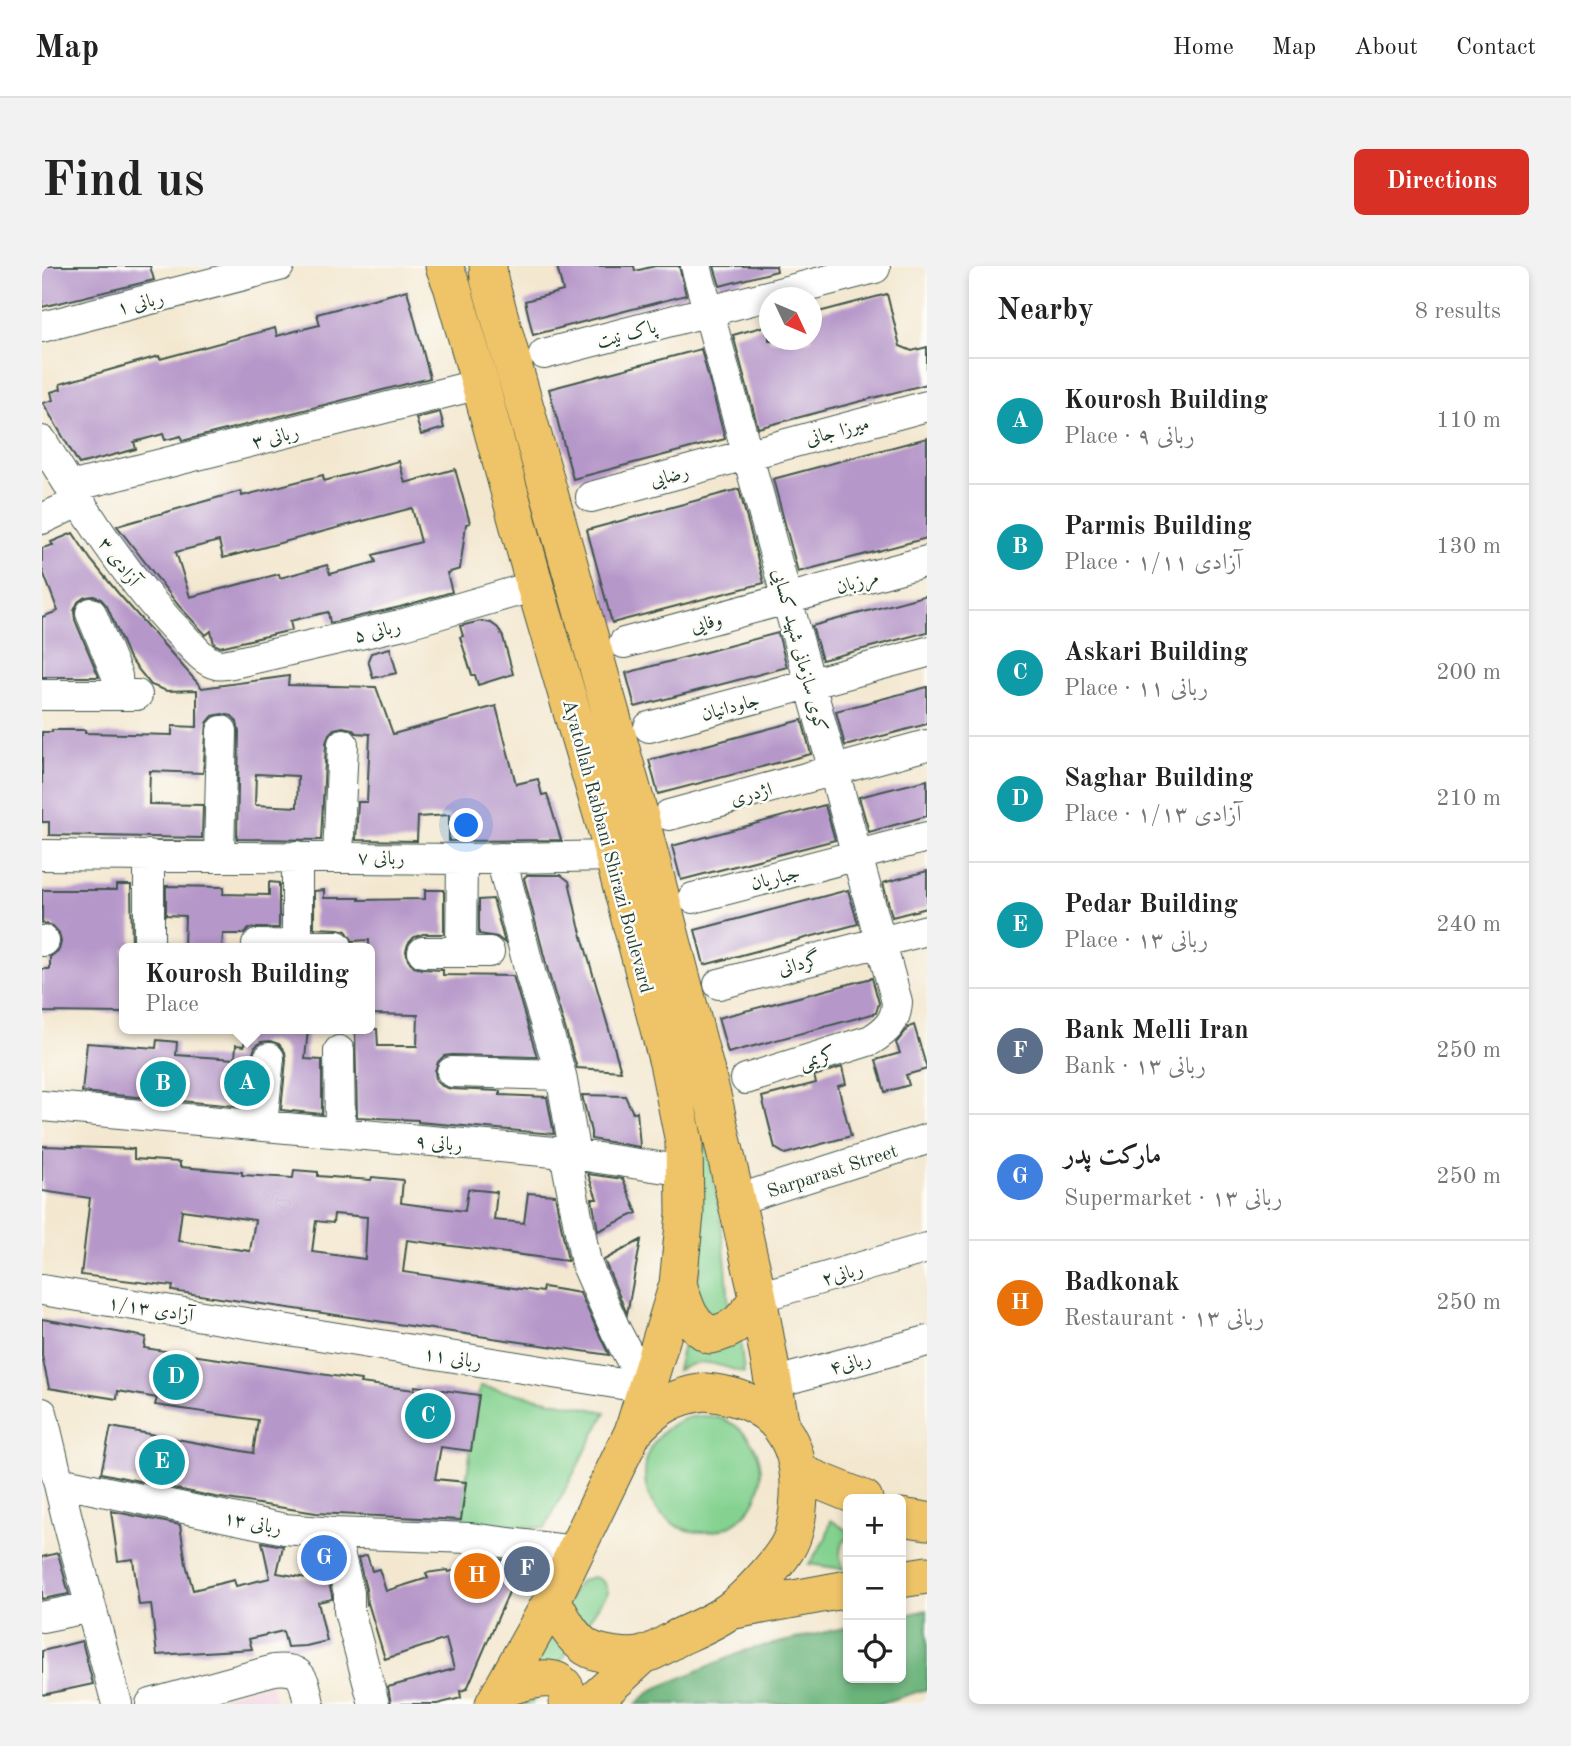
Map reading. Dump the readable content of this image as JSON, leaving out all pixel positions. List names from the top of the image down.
{
  "streets": {
    "main road": ["Ayatollah Rabbani Shirazi Boulevard"],
    "street": [
      "ربانی ۱",
      "پاک نیت",
      "میرزا جانی",
      "ربانی ۳",
      "رضایی",
      "۳ آزادی",
      "مرزبان",
      "وفایی",
      "ربانی ۵",
      "کوی سازمانی شهید کسایی",
      "جاودانیان",
      "اژدری",
      "ربانی ۷",
      "جباریان",
      "گردانی",
      "کریمی",
      "ربانی ۹",
      "Sarparast Street",
      "ربانی۲",
      "آزادی ۱/۱۳",
      "ربانی ۱۱",
      "ربانی۴",
      "ربانی ۱۳"
    ]
  },
  "crossings": [
    ["پاک نیت", "کوی سازمانی شهید کسایی"],
    ["میرزا جانی", "رضایی"],
    ["میرزا جانی", "کوی سازمانی شهید کسایی"],
    ["ربانی ۳", "۳ آزادی"],
    ["ربانی ۳", "Ayatollah Rabbani Shirazi Boulevard"],
    ["رضایی", "کوی سازمانی شهید کسایی"],
    ["۳ آزادی", "ربانی ۵"],
    ["مرزبان", "وفایی"],
    ["مرزبان", "کوی سازمانی شهید کسایی"],
    ["وفایی", "کوی سازمانی شهید کسایی"],
    ["ربانی ۵", "Ayatollah Rabbani Shirazi Boulevard"],
    ["کوی سازمانی شهید کسایی", "جاودانیان"],
    ["کوی سازمانی شهید کسایی", "اژدری"],
    ["کوی سازمانی شهید کسایی", "جباریان"],
    ["کوی سازمانی شهید کسایی", "گردانی"],
    ["کوی سازمانی شهید کسایی", "کریمی"],
    ["Ayatollah Rabbani Shirazi Boulevard", "ربانی ۷"],
    ["Ayatollah Rabbani Shirazi Boulevard", "ربانی ۹"],
    ["Ayatollah Rabbani Shirazi Boulevard", "Sarparast Street"],
    ["Ayatollah Rabbani Shirazi Boulevard", "ربانی۲"],
    ["Ayatollah Rabbani Shirazi Boulevard", "ربانی ۱۱"],
    ["Ayatollah Rabbani Shirazi Boulevard", "ربانی۴"],
    ["Ayatollah Rabbani Shirazi Boulevard", "ربانی ۱۳"],
    ["آزادی ۱/۱۳", "ربانی ۱۱"]
  ],
  "north": "bottom right",
  "page": {
    "header": "Map",
    "nav": [
      "Home",
      "Map",
      "About",
      "Contact"
    ],
    "buttons": "Directions",
    "title": "Find us",
    "heading": ["Nearby", "8 results"],
    "list": [
      {
        "mark": "A",
        "name": "Kourosh Building",
        "note": "Place · ربانی ۹",
        "value": "110 m"
      },
      {
        "mark": "B",
        "name": "Parmis Building",
        "note": "Place · آزادی ۱/۱۱",
        "value": "130 m"
      },
      {
        "mark": "C",
        "name": "Askari Building",
        "note": "Place · ربانی ۱۱",
        "value": "200 m"
      },
      {
        "mark": "D",
        "name": "Saghar Building",
        "note": "Place · آزادی ۱/۱۳",
        "value": "210 m"
      },
      {
        "mark": "E",
        "name": "Pedar Building",
        "note": "Place · ربانی ۱۳",
        "value": "240 m"
      },
      {
        "mark": "F",
        "name": "Bank Melli Iran",
        "note": "Bank · ربانی ۱۳",
        "value": "250 m"
      },
      {
        "mark": "G",
        "name": "مارکت پدر",
        "note": "Supermarket · ربانی ۱۳",
        "value": "250 m"
      },
      {
        "mark": "H",
        "name": "Badkonak",
        "note": "Restaurant · ربانی ۱۳",
        "value": "250 m"
      }
    ],
    "popup": ["Kourosh Building", "Place"],
    "pins": [
      "A",
      "B",
      "D",
      "C",
      "E",
      "G",
      "F",
      "H"
    ],
    "map_buttons": ["+", "−"]
  }
}
